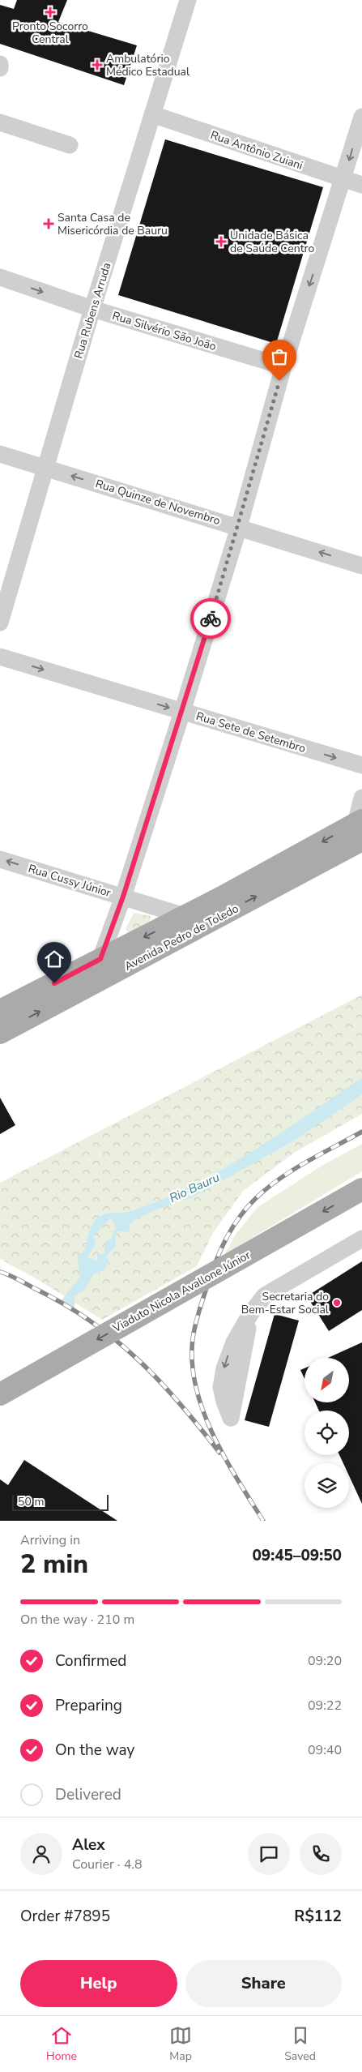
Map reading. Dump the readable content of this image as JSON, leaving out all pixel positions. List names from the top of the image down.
{
  "streets": {
    "main road": ["Avenida Pedro de Toledo", "Viaduto Nicola Avallone Júnior"],
    "street": [
      "Rua Antônio Zuiani",
      "Rua Rubens Arruda",
      "Rua Silvério São João",
      "Rua Quinze de Novembro",
      "Rua Sete de Setembro",
      "Rua Cussy Júnior"
    ]
  },
  "crossings": [
    ["Rua Antônio Zuiani", "Rua Rubens Arruda"],
    ["Rua Rubens Arruda", "Rua Silvério São João"],
    ["Rua Rubens Arruda", "Rua Quinze de Novembro"],
    ["Rua Cussy Júnior", "Avenida Pedro de Toledo"]
  ],
  "one_way": [
    "Rua Quinze de Novembro",
    "Rua Sete de Setembro",
    "Rua Cussy Júnior",
    "Viaduto Nicola Avallone Júnior"
  ],
  "water": ["Rio Bauru"],
  "places": {
    "health": [
      "Pronto Socorro Central",
      "Ambulatório Médico Estadual",
      "Santa Casa de Misericórdia de Bauru",
      "Unidade Básica de Saúde Centro"
    ],
    "other": ["Secretaria do Bem-Estar Social"]
  },
  "scale_bar": "50 m",
  "north": "bottom left",
  "page": {
    "scale": "50 m",
    "heading": ["2 min", "Arriving in", "09:45–09:50"],
    "panel": [
      "Alex",
      "Courier · 4.8",
      "Order #7895",
      "R$112"
    ],
    "bar": "On the way · 210 m",
    "list": [
      ["Confirmed", "09:20"],
      ["Preparing", "09:22"],
      ["On the way", "09:40"],
      "Delivered"
    ],
    "buttons": ["Help", "Share"],
    "tabs": ["Home", "Map", "Saved"]
  }
}
